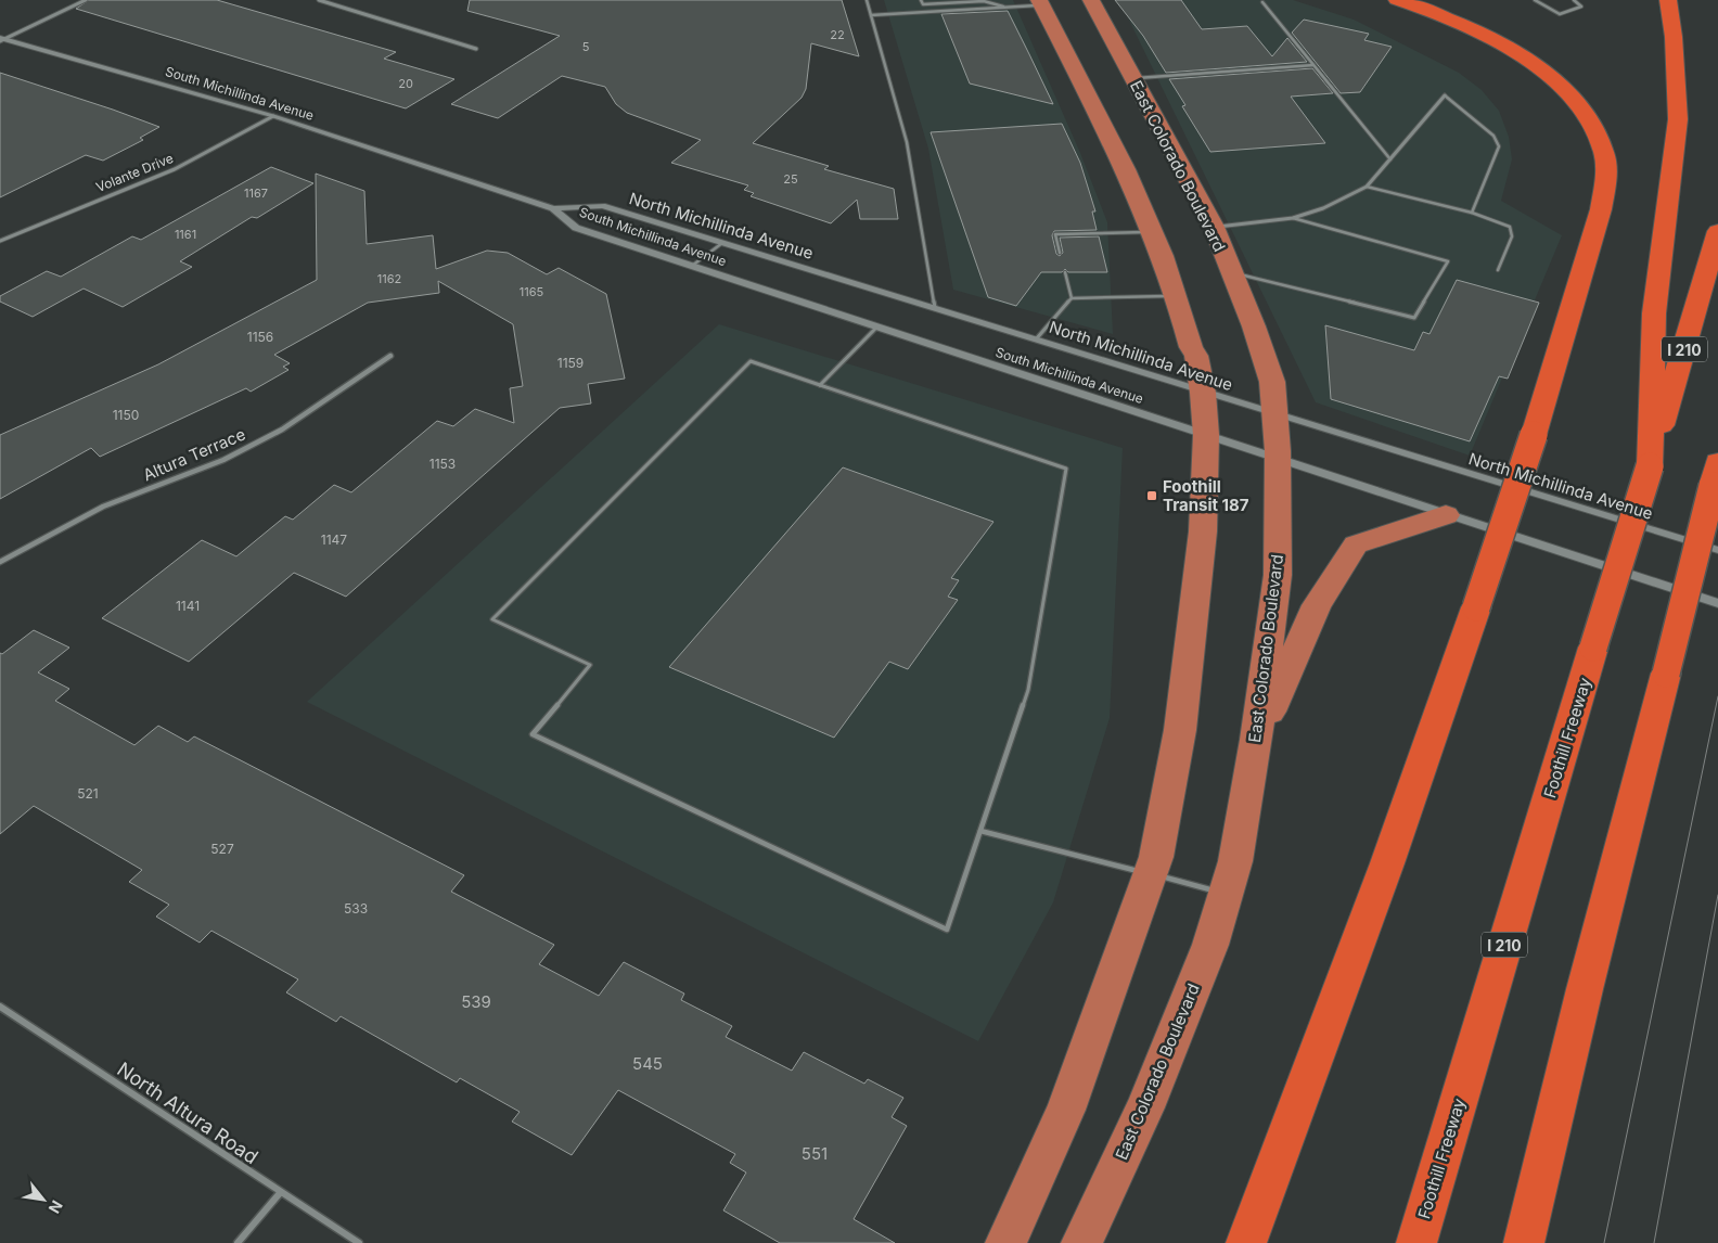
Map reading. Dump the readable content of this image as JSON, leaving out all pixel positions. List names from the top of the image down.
{
  "streets": {
    "highway": ["I 210", "Foothill Freeway"],
    "main road": ["South Michillinda Avenue", "East Colorado Boulevard", "North Michillinda Avenue"],
    "street": ["Volante Drive", "Altura Terrace", "North Altura Road"]
  },
  "crossings": [
    ["South Michillinda Avenue", "Volante Drive"],
    ["South Michillinda Avenue", "North Michillinda Avenue"],
    ["East Colorado Boulevard", "North Michillinda Avenue"]
  ],
  "places": {
    "transit": ["Foothill Transit 187"]
  },
  "house_numbers": [
    "22",
    "5",
    "20",
    "25",
    "1167",
    "1161",
    "1162",
    "1165",
    "1156",
    "1159",
    "1150",
    "1153",
    "1147",
    "1141",
    "521",
    "527",
    "533",
    "539",
    "545",
    "551"
  ],
  "north": "bottom right"
}
